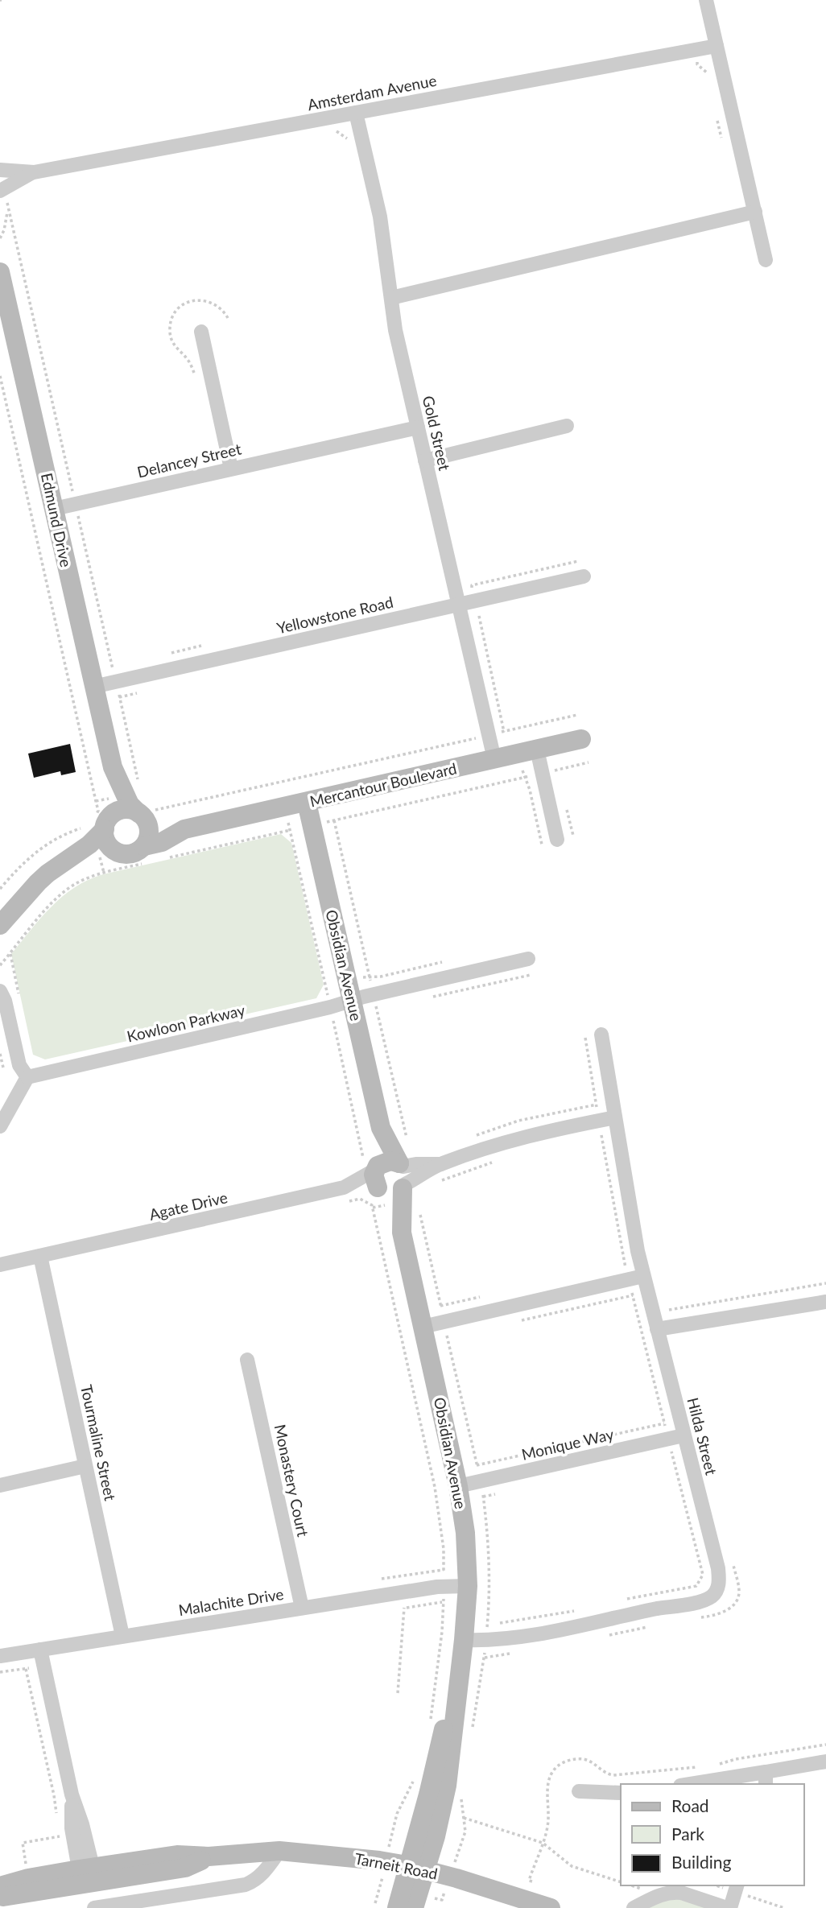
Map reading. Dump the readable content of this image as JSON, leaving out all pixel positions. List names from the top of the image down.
{
  "streets": {
    "street": [
      "Amsterdam Avenue",
      "Gold Street",
      "Delancey Street",
      "Edmund Drive",
      "Yellowstone Road",
      "Mercantour Boulevard",
      "Obsidian Avenue",
      "Kowloon Parkway",
      "Agate Drive",
      "Hilda Street",
      "Tourmaline Street",
      "Monique Way",
      "Monastery Court",
      "Malachite Drive",
      "Tarneit Road"
    ]
  },
  "crossings": [
    ["Amsterdam Avenue", "Gold Street"],
    ["Gold Street", "Delancey Street"],
    ["Gold Street", "Yellowstone Road"],
    ["Gold Street", "Mercantour Boulevard"],
    ["Delancey Street", "Edmund Drive"],
    ["Edmund Drive", "Yellowstone Road"],
    ["Mercantour Boulevard", "Obsidian Avenue"],
    ["Obsidian Avenue", "Kowloon Parkway"],
    ["Obsidian Avenue", "Agate Drive"],
    ["Obsidian Avenue", "Hilda Street"],
    ["Obsidian Avenue", "Monique Way"],
    ["Obsidian Avenue", "Malachite Drive"],
    ["Obsidian Avenue", "Tarneit Road"],
    ["Agate Drive", "Tourmaline Street"],
    ["Hilda Street", "Monique Way"],
    ["Tourmaline Street", "Malachite Drive"],
    ["Monastery Court", "Malachite Drive"]
  ],
  "legend": ["Road", "Park", "Building"]
}
